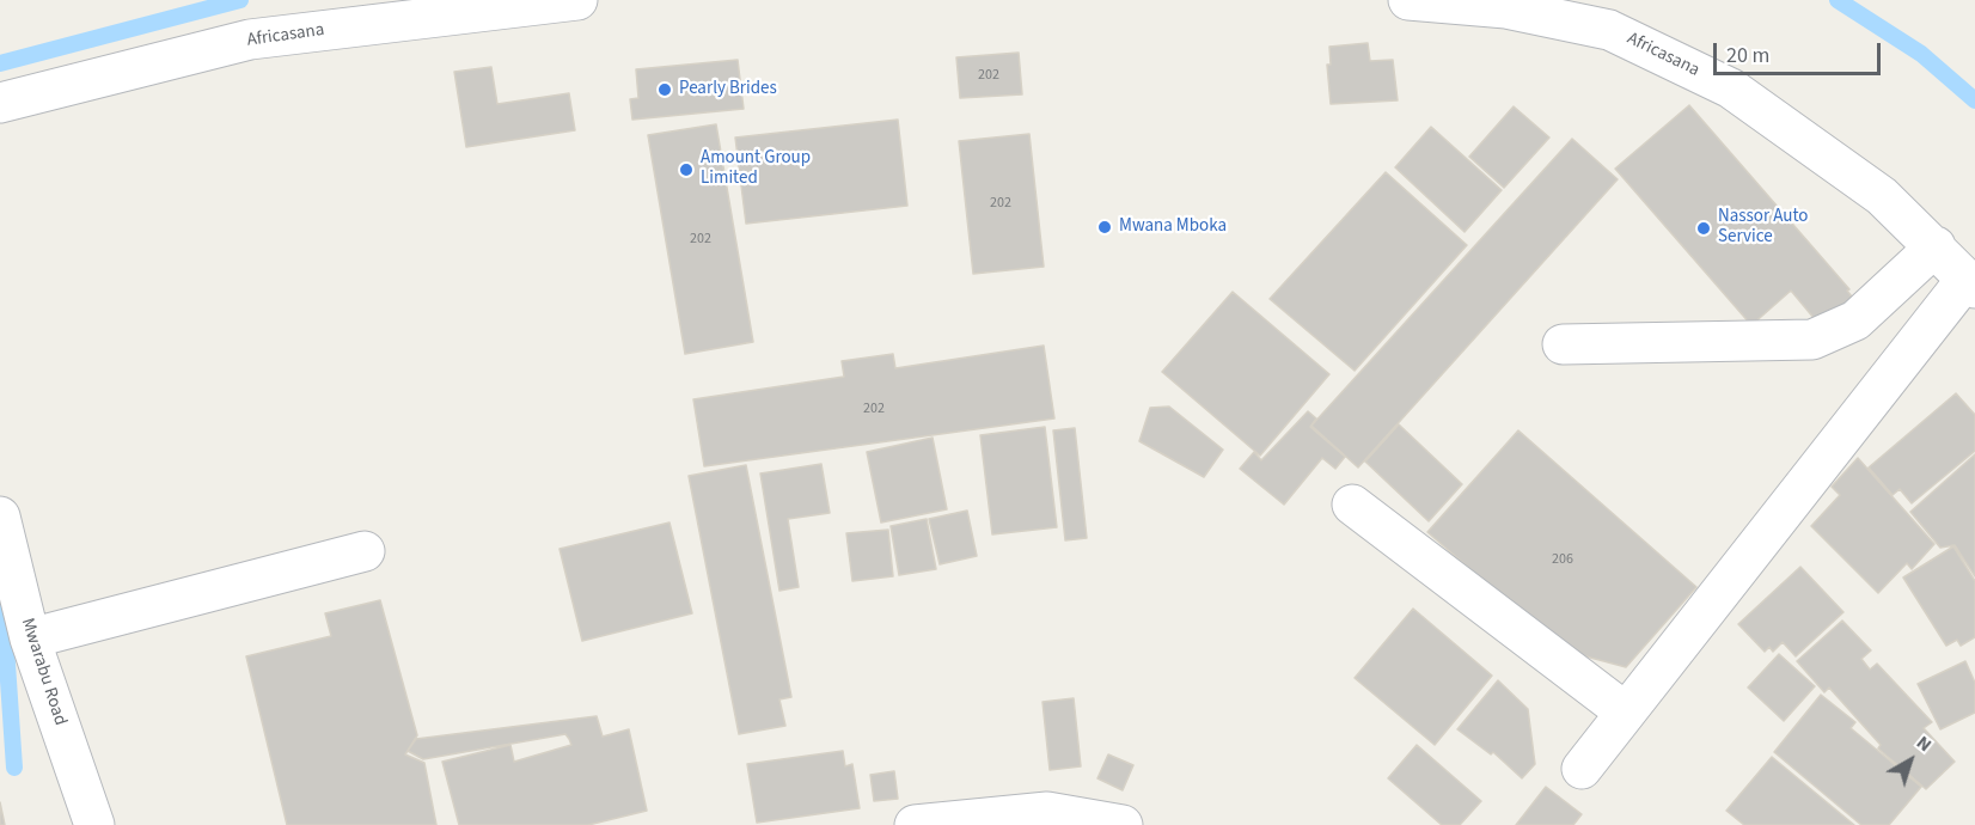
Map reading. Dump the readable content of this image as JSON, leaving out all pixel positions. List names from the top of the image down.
{
  "streets": {
    "street": ["Africasana", "Mwarabu Road"]
  },
  "places": [
    "Pearly Brides",
    "Amount Group Limited",
    "Mwana Mboka",
    "Nassor Auto Service"
  ],
  "house_numbers": [
    "202",
    "202",
    "202",
    "202",
    "206"
  ],
  "scale_bar": "20 m",
  "north": "top right"
}
